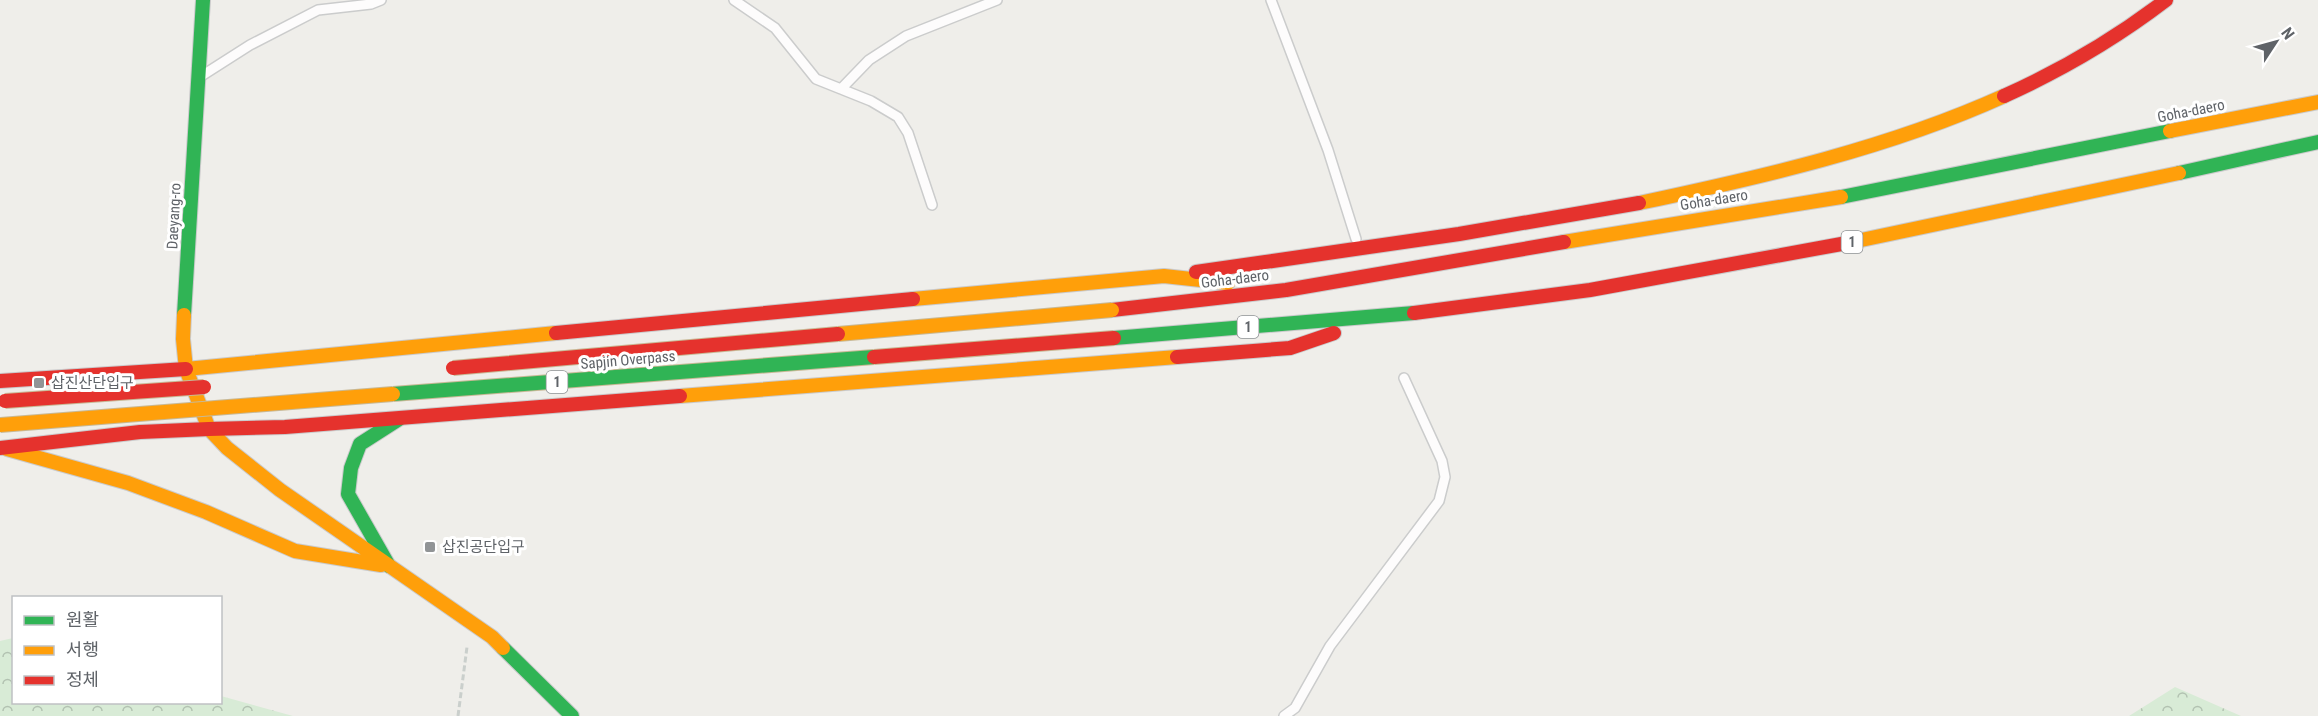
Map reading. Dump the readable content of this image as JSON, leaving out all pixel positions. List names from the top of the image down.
{
  "streets": {
    "main road": [
      "Goha-daero",
      "Daeyang-ro",
      "1",
      "Sapjin Overpass"
    ]
  },
  "crossings": [
    ["Goha-daero", "Sapjin Overpass"],
    ["1", "Sapjin Overpass"]
  ],
  "places": {
    "transit": ["삽진산단입구", "삽진공단입구"]
  },
  "legend": ["원활", "서행", "정체"],
  "north": "top right"
}
